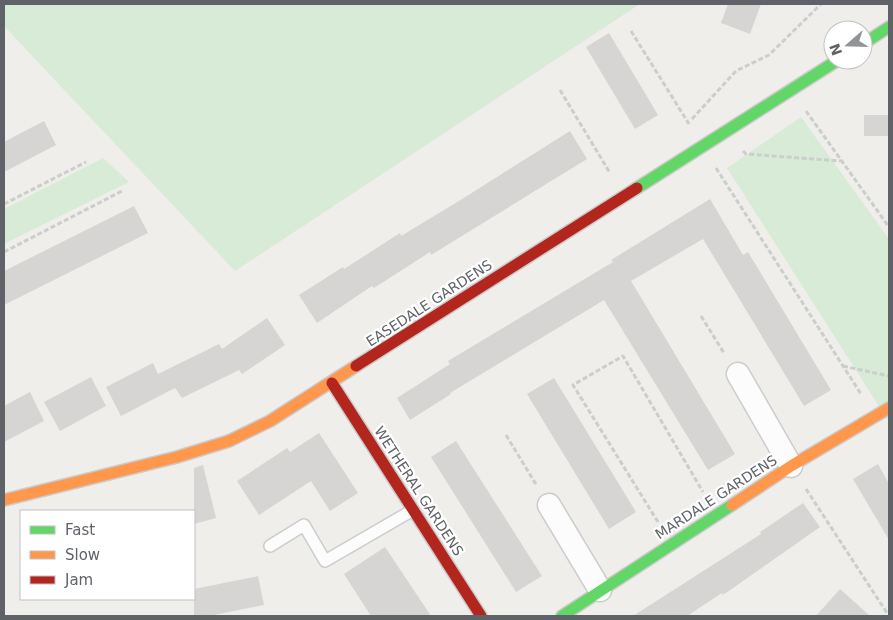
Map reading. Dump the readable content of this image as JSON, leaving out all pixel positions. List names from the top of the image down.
{
  "streets": {
    "street": ["EASEDALE GARDENS", "WETHERAL GARDENS", "MARDALE GARDENS"]
  },
  "crossings": [
    ["EASEDALE GARDENS", "WETHERAL GARDENS"]
  ],
  "legend": ["Fast", "Slow", "Jam"],
  "north": "left"
}
